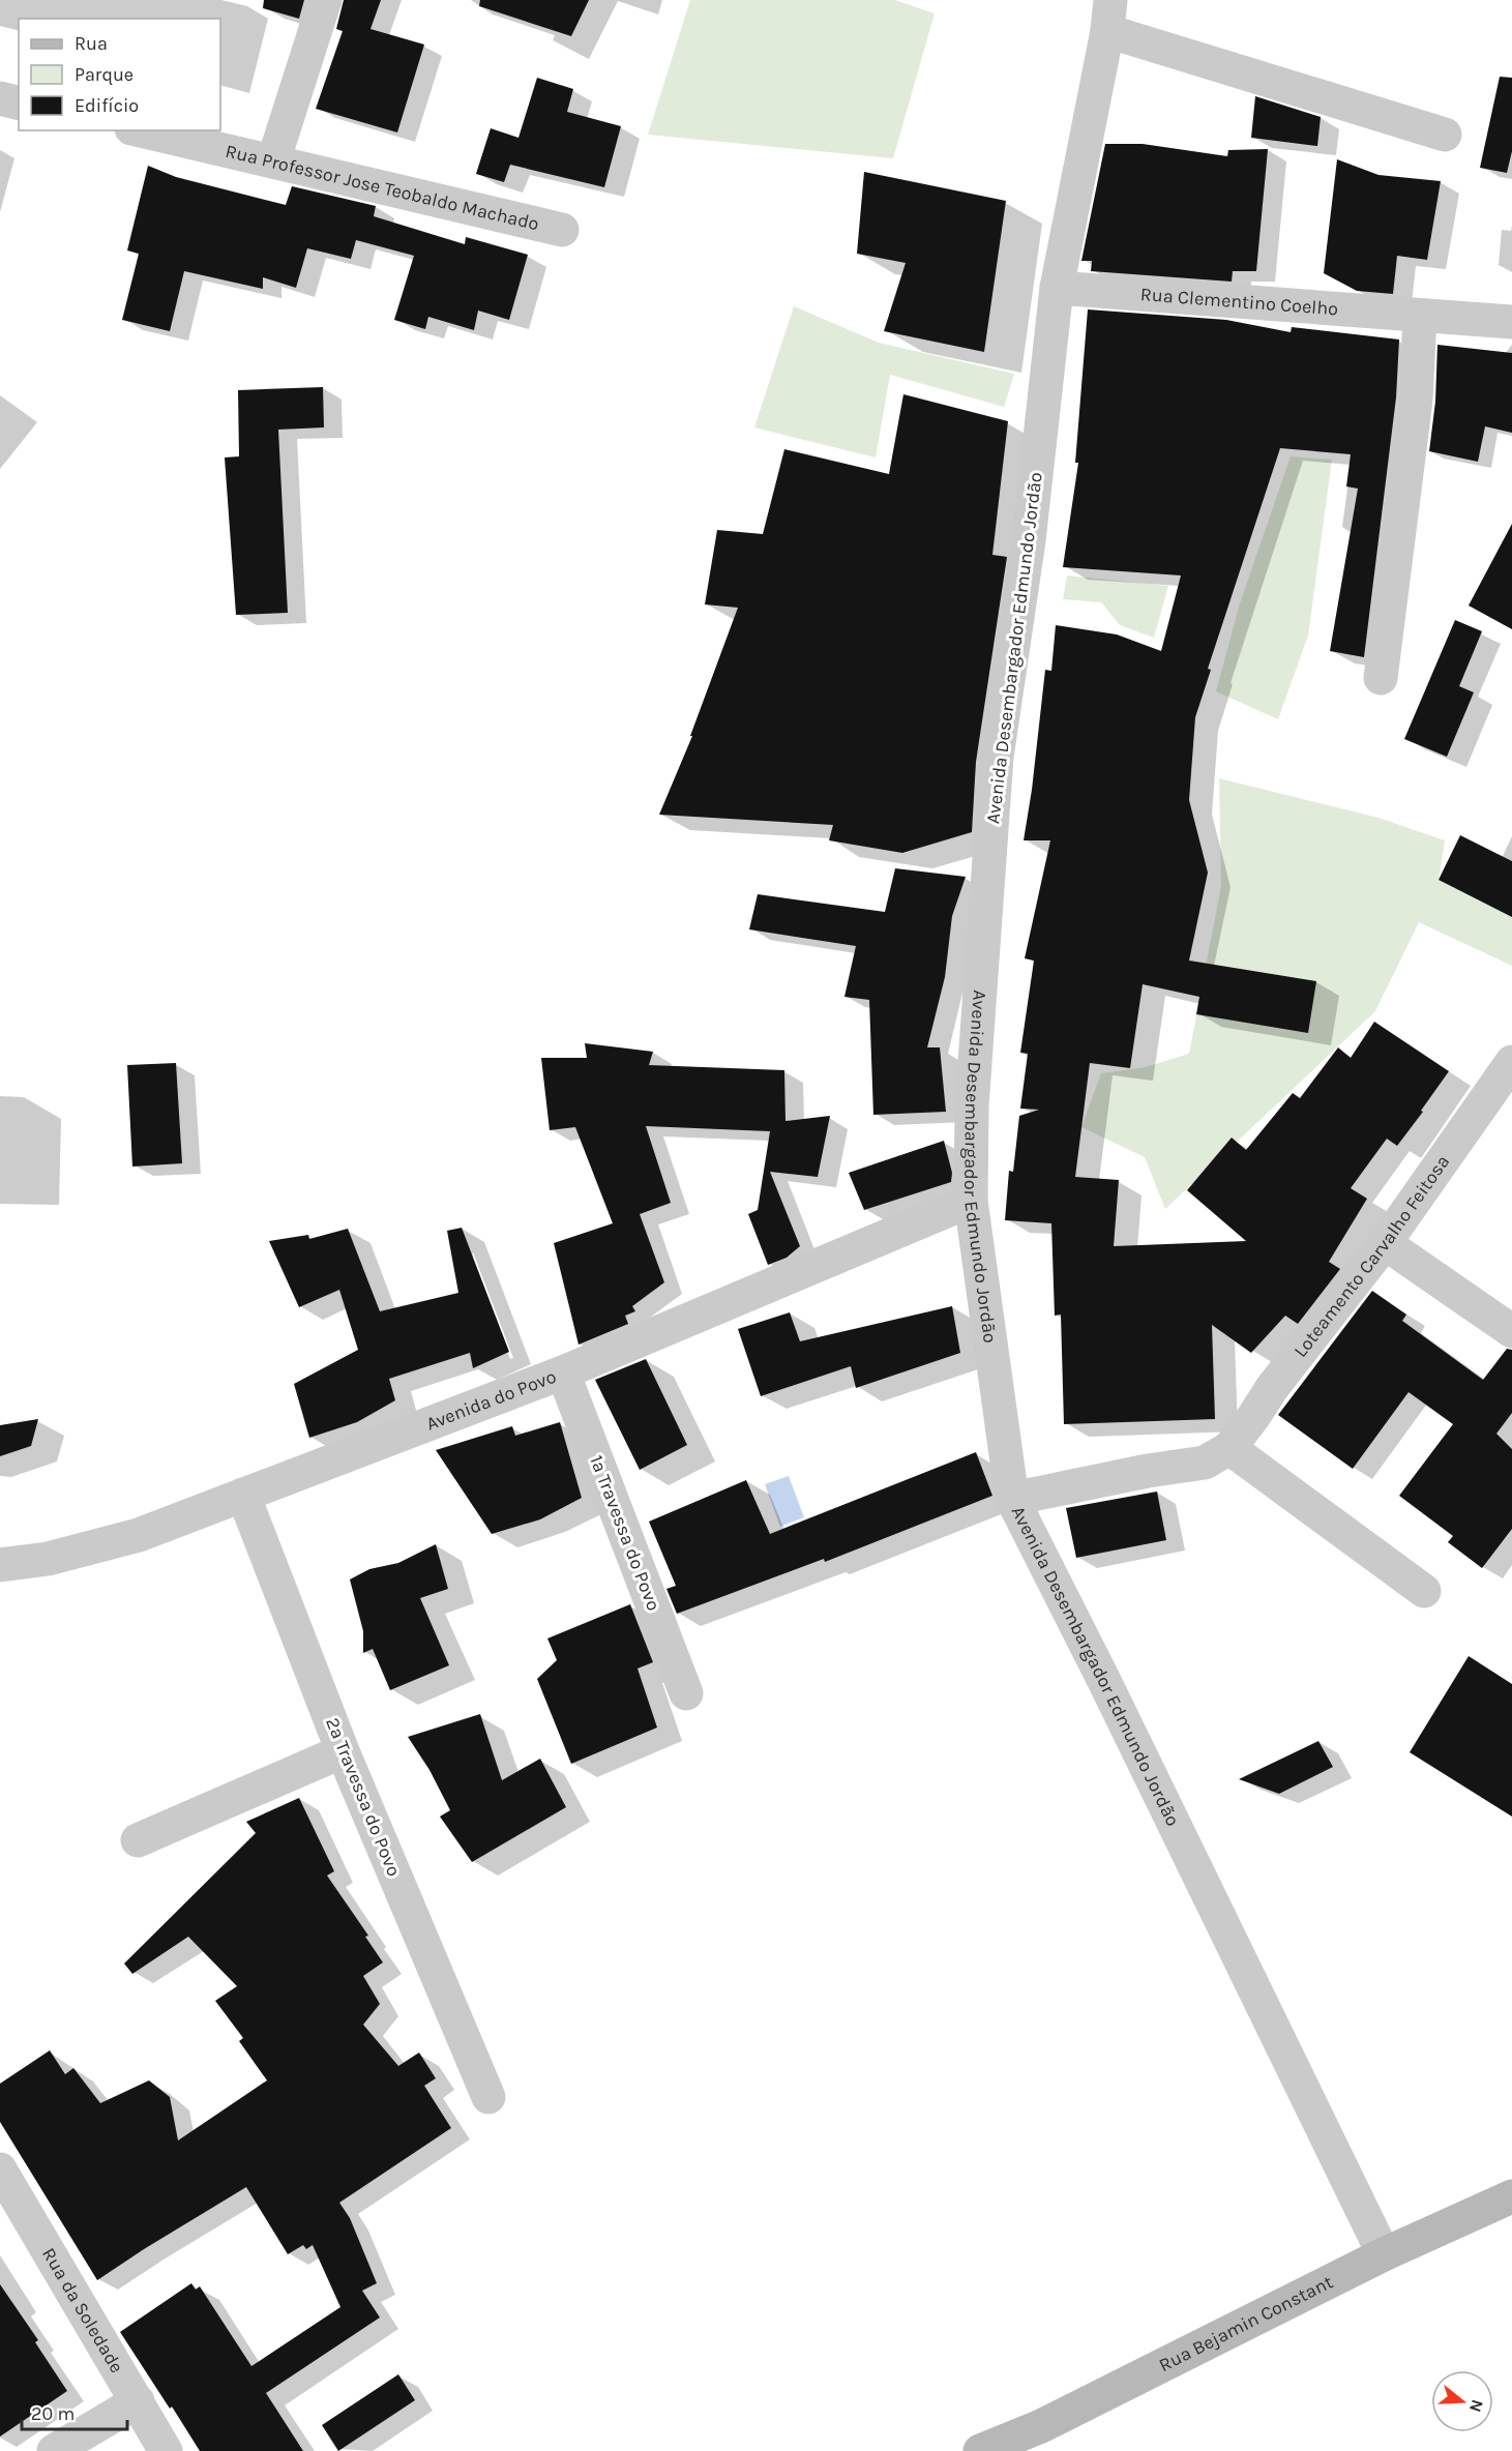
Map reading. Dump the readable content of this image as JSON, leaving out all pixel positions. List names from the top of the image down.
{
  "streets": {
    "street": [
      "Rua Professor Jose Teobaldo Machado",
      "Rua Clementino Coelho",
      "Avenida Desembargador Edmundo Jordão",
      "Loteamento Carvalho Feitosa",
      "Avenida do Povo",
      "1ª Travessa do Povo",
      "2ª Travessa do Povo",
      "Rua da Soledade",
      "Rua Bejamin Constant"
    ]
  },
  "crossings": [
    ["Rua Clementino Coelho", "Avenida Desembargador Edmundo Jordão"],
    ["Avenida Desembargador Edmundo Jordão", "Loteamento Carvalho Feitosa"],
    ["Avenida Desembargador Edmundo Jordão", "Avenida do Povo"],
    ["Avenida Desembargador Edmundo Jordão", "Rua Bejamin Constant"],
    ["Avenida do Povo", "1ª Travessa do Povo"],
    ["Avenida do Povo", "2ª Travessa do Povo"]
  ],
  "legend": ["Rua", "Parque", "Edifício"],
  "scale_bar": "20 m",
  "north": "right"
}
